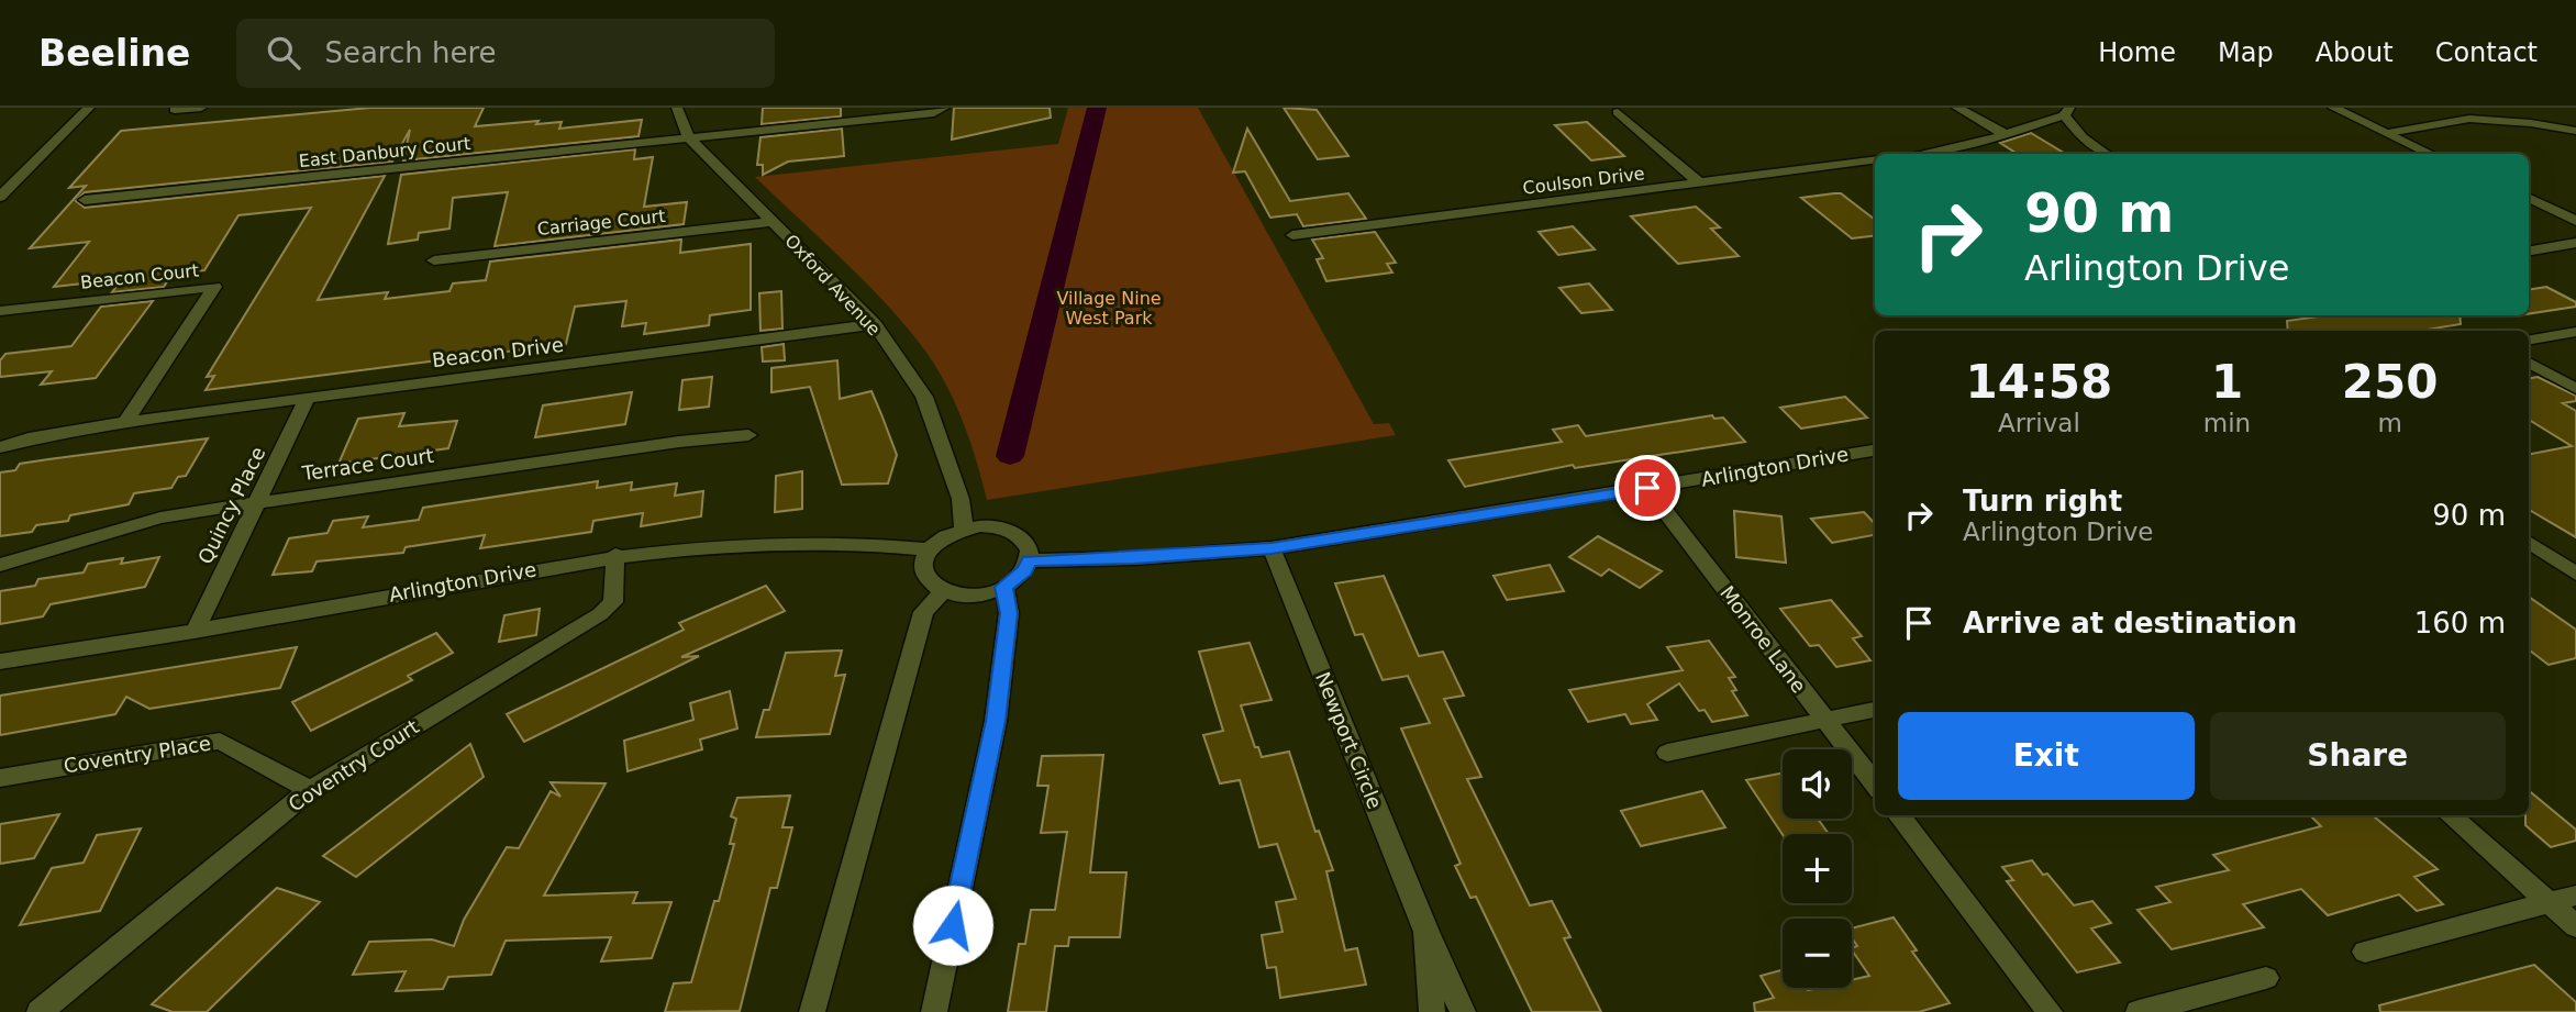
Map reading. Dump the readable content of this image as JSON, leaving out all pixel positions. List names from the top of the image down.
{
  "streets": {
    "street": [
      "East Danbury Court",
      "Coulson Drive",
      "Carriage Court",
      "Beacon Court",
      "Oxford Avenue",
      "Beacon Drive",
      "Terrace Court",
      "Arlington Drive",
      "Quincy Place",
      "Monroe Lane",
      "Newport Circle",
      "Coventry Place",
      "Coventry Court"
    ]
  },
  "crossings": [
    ["East Danbury Court", "Oxford Avenue"],
    ["Carriage Court", "Oxford Avenue"],
    ["Beacon Court", "Beacon Drive"],
    ["Oxford Avenue", "Beacon Drive"],
    ["Oxford Avenue", "Arlington Drive"],
    ["Beacon Drive", "Quincy Place"],
    ["Terrace Court", "Quincy Place"],
    ["Arlington Drive", "Quincy Place"],
    ["Arlington Drive", "Monroe Lane"],
    ["Arlington Drive", "Newport Circle"],
    ["Arlington Drive", "Coventry Court"],
    ["Coventry Place", "Coventry Court"]
  ],
  "parks": ["Village Nine West Park"],
  "page": {
    "header": "Beeline",
    "search": "Search here",
    "nav": [
      "Home",
      "Map",
      "About",
      "Contact"
    ],
    "turn": ["90 m", "Arlington Drive"],
    "eta": [
      "14:58",
      "Arrival",
      "1",
      "min",
      "250",
      "m"
    ],
    "list": [
      {
        "name": "Turn right",
        "note": "Arlington Drive",
        "value": "90 m"
      },
      {
        "name": "Arrive at destination",
        "value": "160 m"
      }
    ],
    "buttons": ["Exit", "Share"],
    "map_buttons": ["+", "−"]
  }
}
